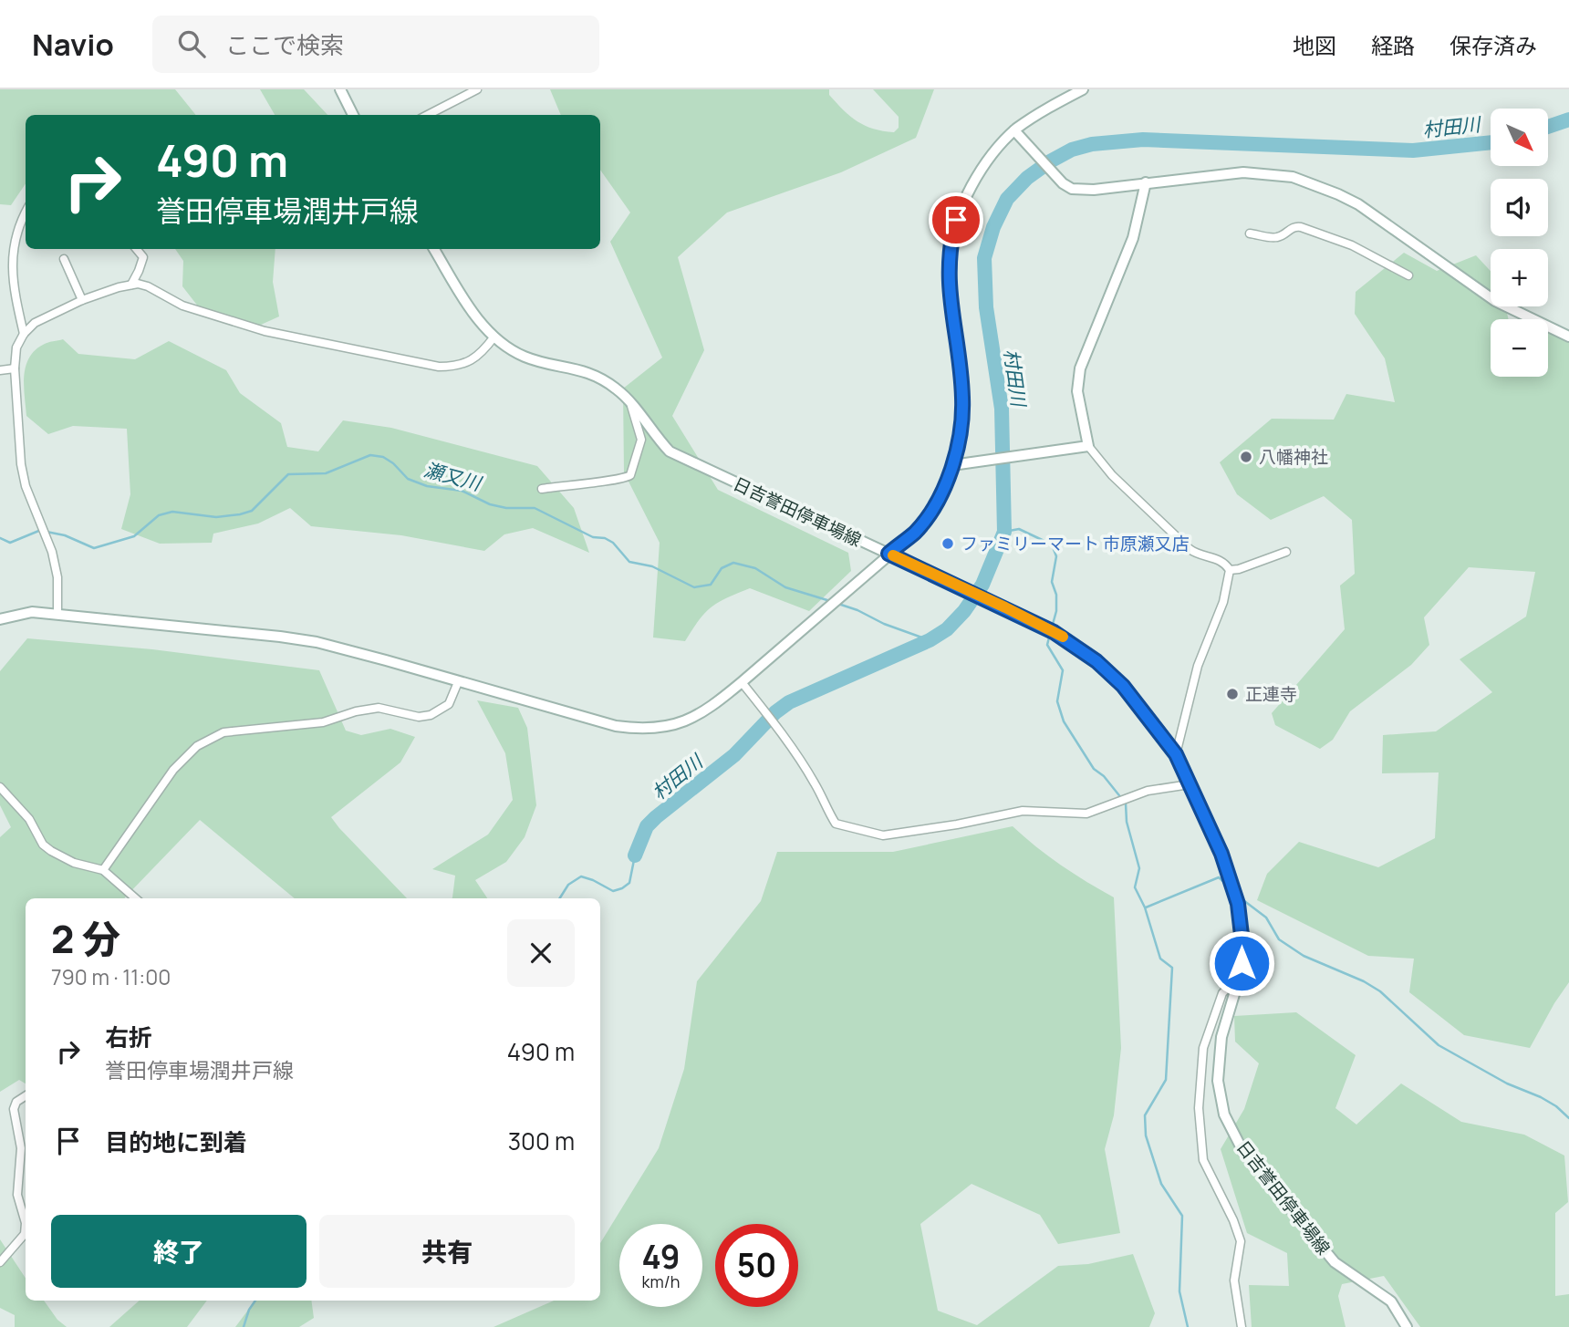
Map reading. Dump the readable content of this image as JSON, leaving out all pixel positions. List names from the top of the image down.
{
  "streets": {
    "main road": ["日吉誉田停車場線"]
  },
  "water": ["村田川", "瀬又川"],
  "places": ["八幡神社", "ファミリーマート 市原瀬又店", "正連寺"],
  "north": "bottom right",
  "page": {
    "header": "Navio",
    "search": "ここで検索",
    "nav": ["地図", "経路", "保存済み"],
    "map_buttons": ["+", "−"],
    "turn": ["490 m", "誉田停車場潤井戸線"],
    "heading": ["2 分", "790 m · 11:00"],
    "list": [
      {
        "name": "右折",
        "note": "誉田停車場潤井戸線",
        "value": "490 m"
      },
      {
        "name": "目的地に到着",
        "value": "300 m"
      }
    ],
    "buttons": ["終了", "共有"],
    "speed": "49 km/h",
    "limit": "50"
  }
}
